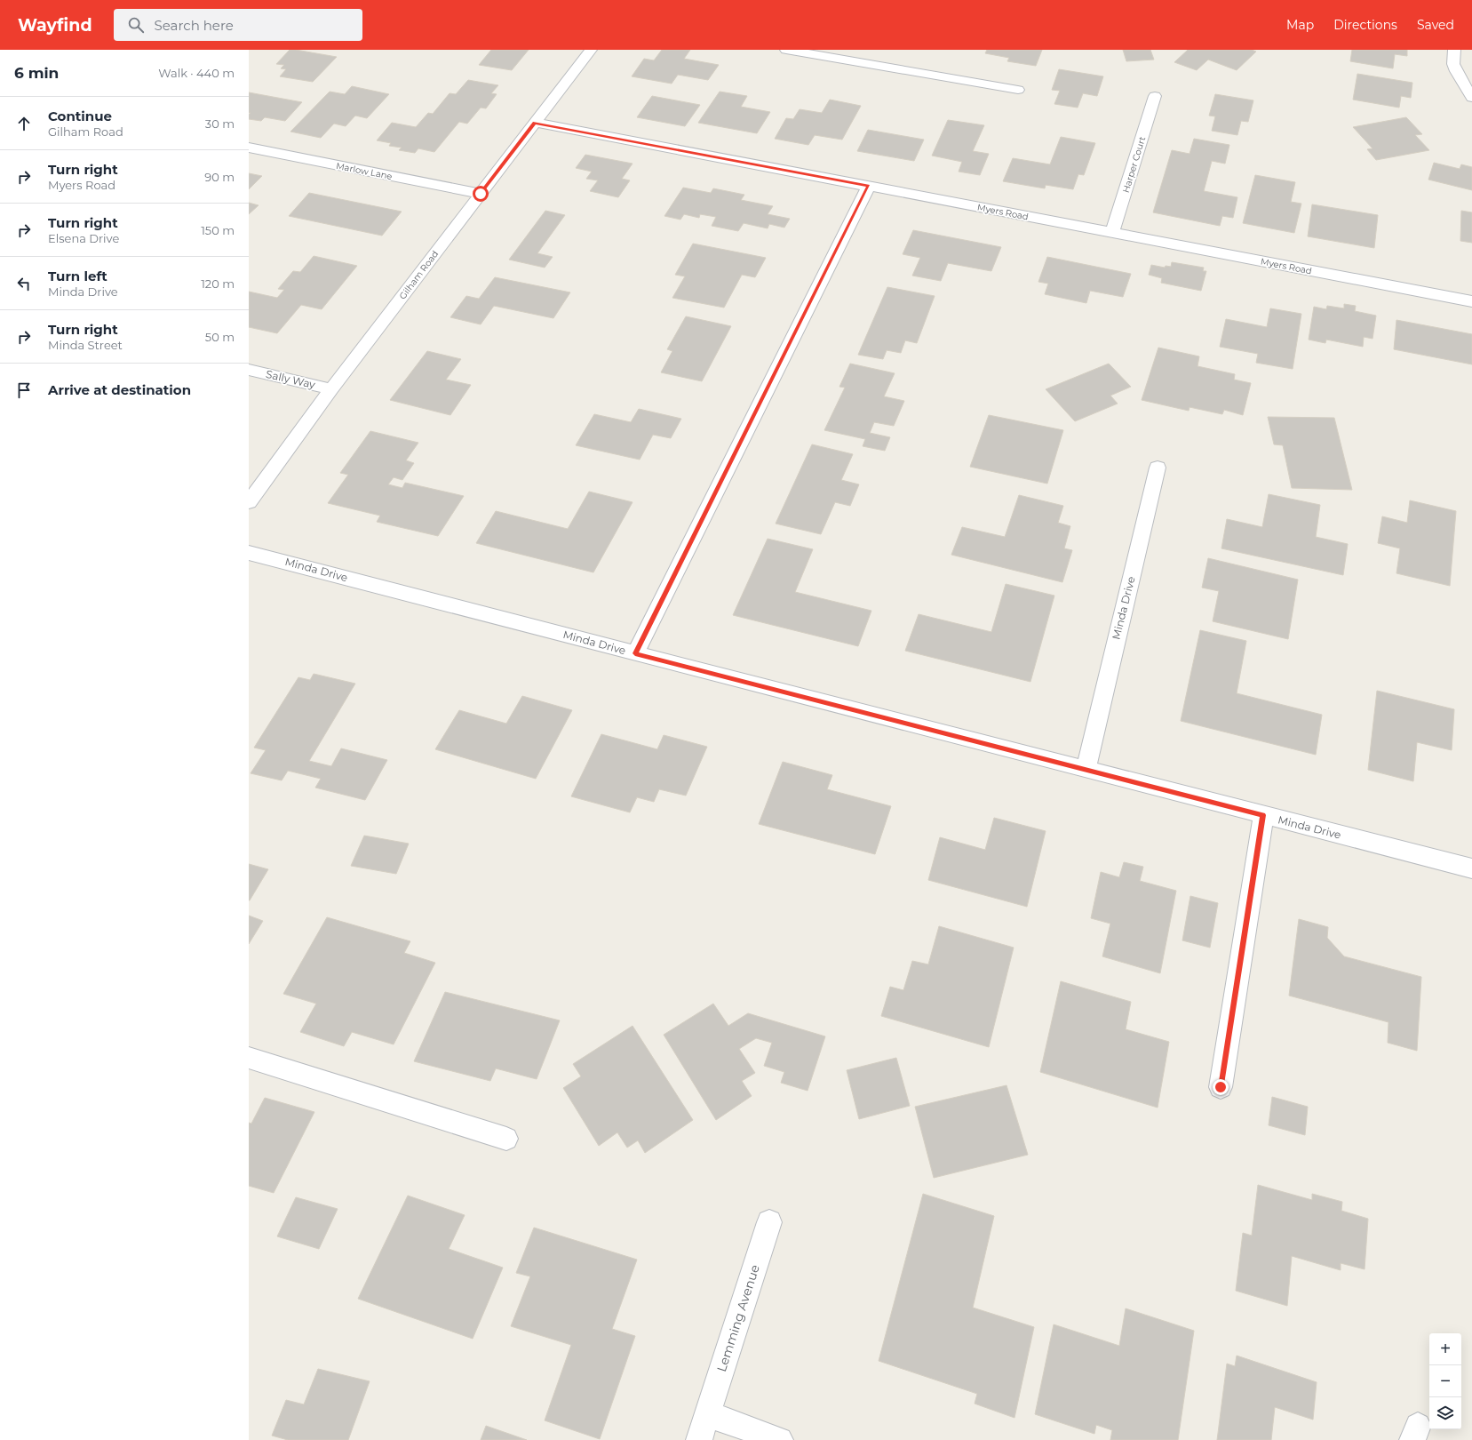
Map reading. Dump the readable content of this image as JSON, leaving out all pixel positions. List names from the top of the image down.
{
  "streets": {
    "street": [
      "Harper Court",
      "Marlow Lane",
      "Myers Road",
      "Gilham Road",
      "Sally Way",
      "Minda Drive",
      "Lemming Avenue"
    ]
  },
  "crossings": [
    ["Harper Court", "Myers Road"],
    ["Marlow Lane", "Gilham Road"],
    ["Myers Road", "Gilham Road"],
    ["Gilham Road", "Sally Way"]
  ],
  "page": {
    "header": "Wayfind",
    "search": "Search here",
    "nav": ["Map", "Directions", "Saved"],
    "heading": ["6 min", "Walk · 440 m"],
    "list": [
      ["Continue", "Gilham Road", "30 m"],
      ["Turn right", "Myers Road", "90 m"],
      ["Turn right", "Elsena Drive", "150 m"],
      ["Turn left", "Minda Drive", "120 m"],
      ["Turn right", "Minda Street", "50 m"],
      "Arrive at destination"
    ],
    "map_buttons": ["+", "−"]
  }
}
